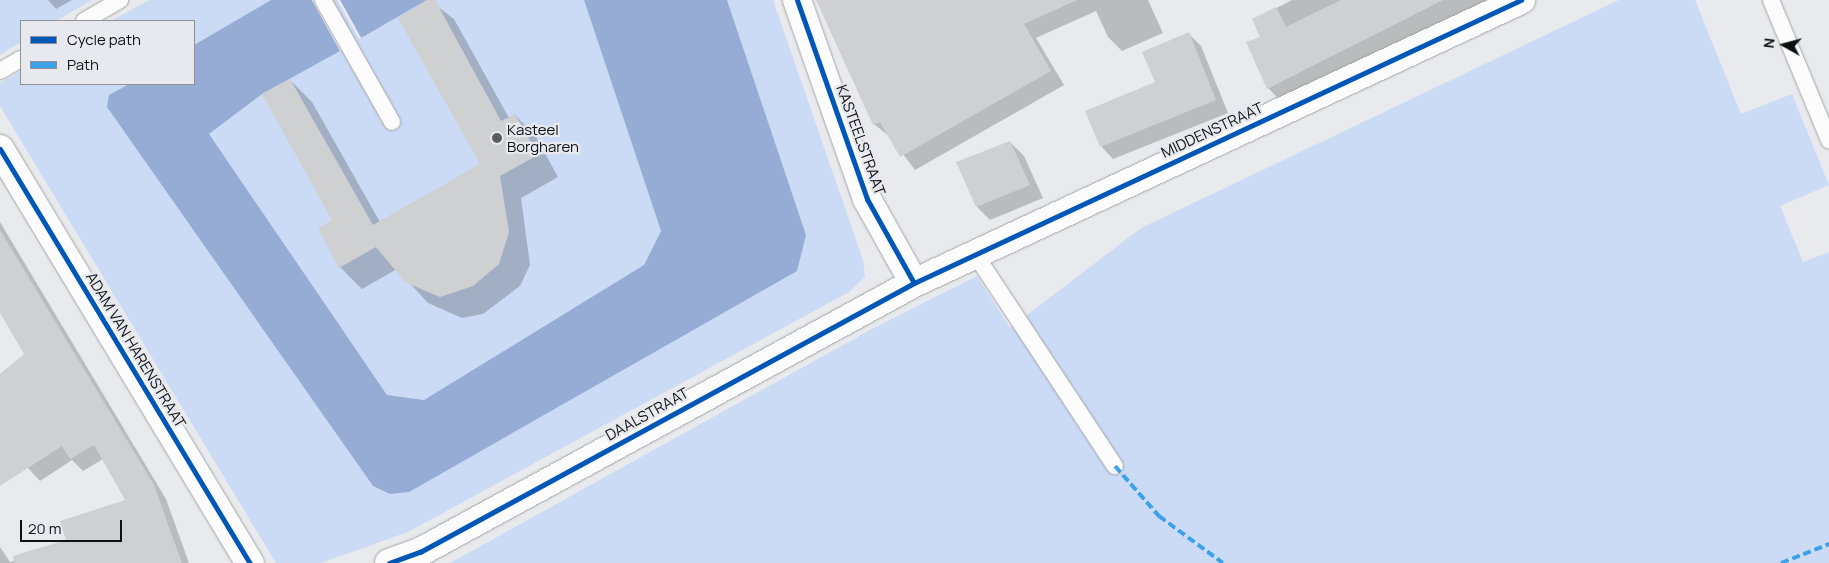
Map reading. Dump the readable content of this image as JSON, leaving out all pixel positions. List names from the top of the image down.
{
  "streets": {
    "street": [
      "MIDDENSTRAAT",
      "KASTEELSTRAAT",
      "ADAM VAN HARENSTRAAT",
      "DAALSTRAAT"
    ]
  },
  "crossings": [
    ["MIDDENSTRAAT", "KASTEELSTRAAT"],
    ["MIDDENSTRAAT", "DAALSTRAAT"],
    ["KASTEELSTRAAT", "DAALSTRAAT"]
  ],
  "places": ["Kasteel Borgharen"],
  "legend": ["Cycle path", "Path"],
  "scale_bar": "20 m",
  "north": "left"
}
